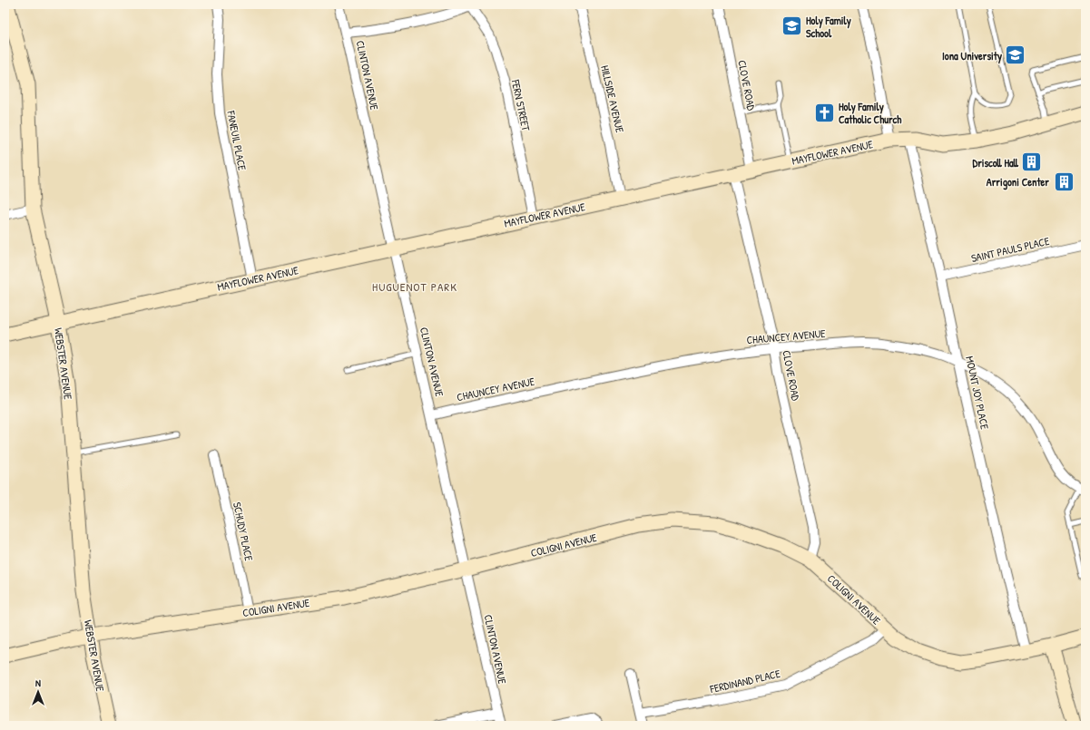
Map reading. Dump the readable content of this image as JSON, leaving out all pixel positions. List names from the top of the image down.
{
  "streets": {
    "street": [
      "CLINTON AVENUE",
      "CLOVE ROAD",
      "HILLSIDE AVENUE",
      "FERN STREET",
      "FANEUIL PLACE",
      "MAYFLOWER AVENUE",
      "SAINT PAULS PLACE",
      "CHAUNCEY AVENUE",
      "WEBSTER AVENUE",
      "MOUNT JOY PLACE",
      "SCHUDY PLACE",
      "COLIGNI AVENUE",
      "FERDINAND PLACE"
    ]
  },
  "crossings": [
    ["CLINTON AVENUE", "MAYFLOWER AVENUE"],
    ["CLINTON AVENUE", "CHAUNCEY AVENUE"],
    ["CLINTON AVENUE", "COLIGNI AVENUE"],
    ["CLOVE ROAD", "MAYFLOWER AVENUE"],
    ["CLOVE ROAD", "CHAUNCEY AVENUE"],
    ["CLOVE ROAD", "COLIGNI AVENUE"],
    ["HILLSIDE AVENUE", "MAYFLOWER AVENUE"],
    ["FERN STREET", "MAYFLOWER AVENUE"],
    ["FANEUIL PLACE", "MAYFLOWER AVENUE"],
    ["MAYFLOWER AVENUE", "WEBSTER AVENUE"],
    ["MAYFLOWER AVENUE", "MOUNT JOY PLACE"],
    ["SAINT PAULS PLACE", "MOUNT JOY PLACE"],
    ["CHAUNCEY AVENUE", "MOUNT JOY PLACE"],
    ["WEBSTER AVENUE", "COLIGNI AVENUE"],
    ["MOUNT JOY PLACE", "COLIGNI AVENUE"],
    ["SCHUDY PLACE", "COLIGNI AVENUE"],
    ["COLIGNI AVENUE", "FERDINAND PLACE"]
  ],
  "districts": ["HUGUENOT PARK"],
  "places": {
    "school or university": ["Holy Family School", "Iona University"],
    "church": ["Holy Family Catholic Church"],
    "building": ["Driscoll Hall", "Arrigoni Center"]
  },
  "north": "top"
}
